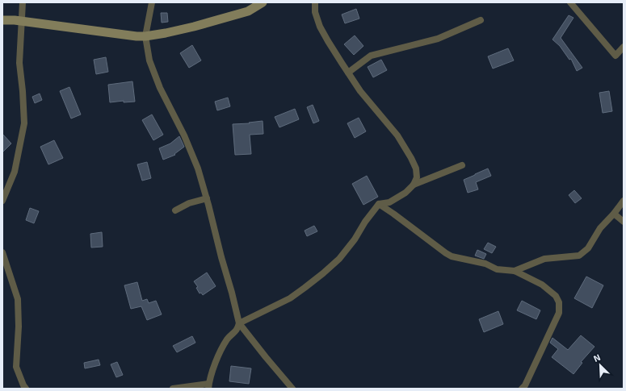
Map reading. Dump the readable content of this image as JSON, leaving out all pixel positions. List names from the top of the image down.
{
  "north": "top left"
}
